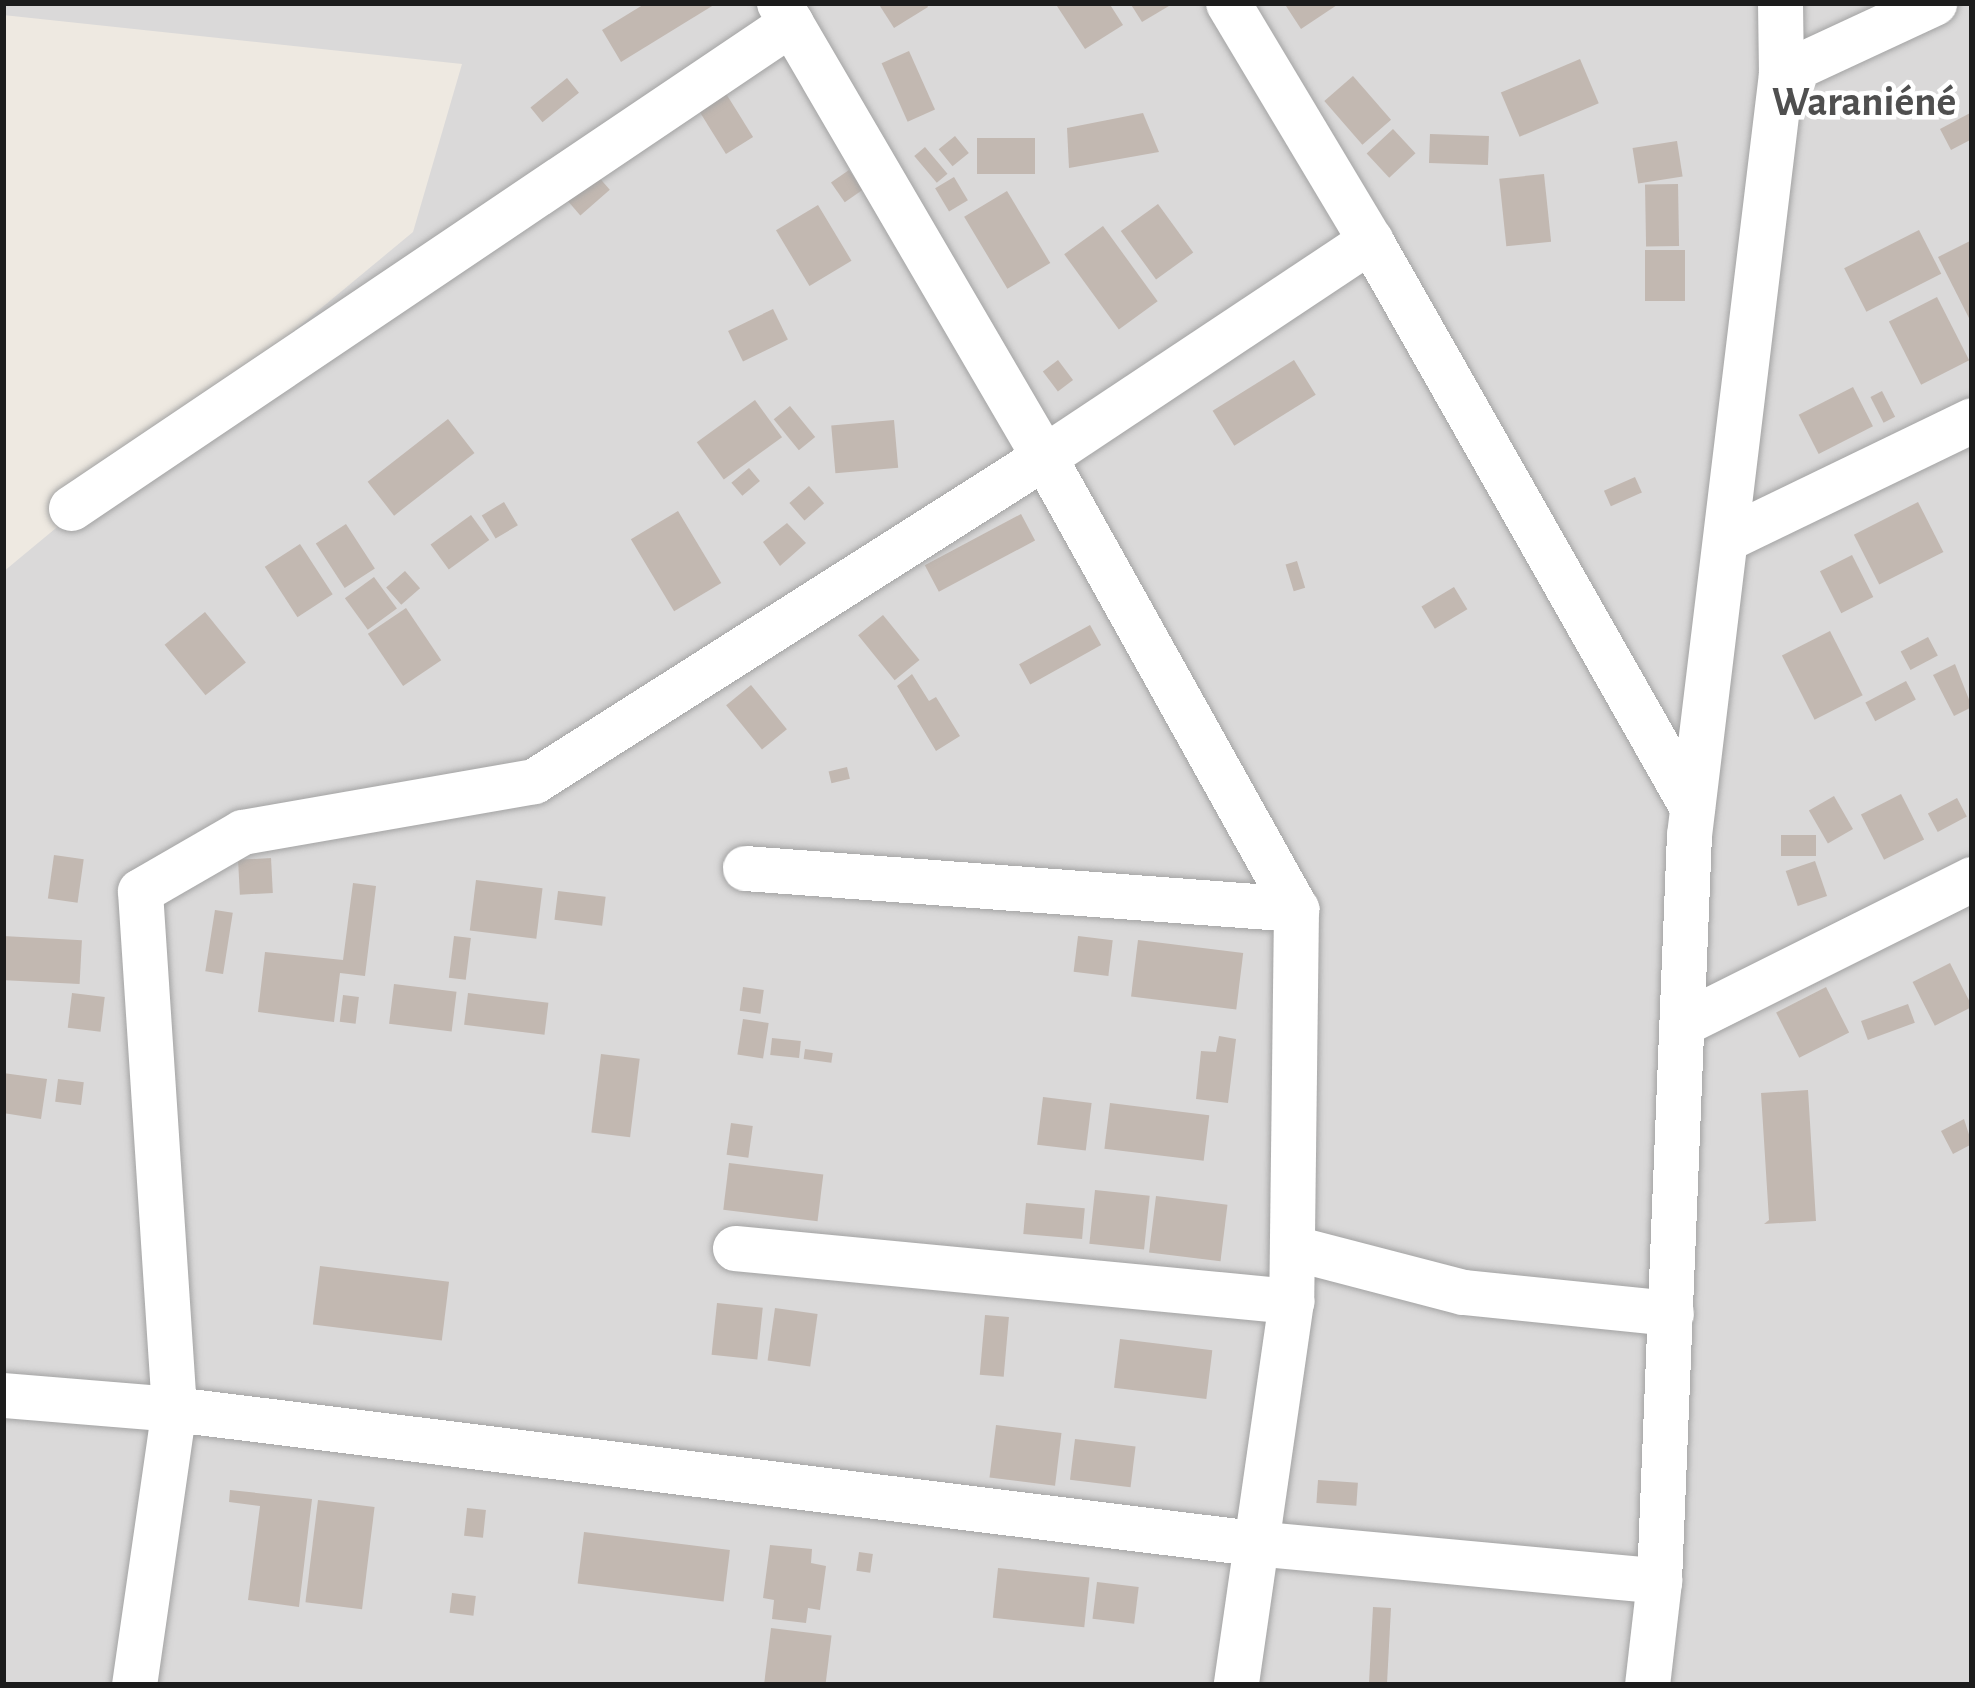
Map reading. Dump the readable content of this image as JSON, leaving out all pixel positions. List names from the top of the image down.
{
  "districts": ["Waraniéné"]
}
